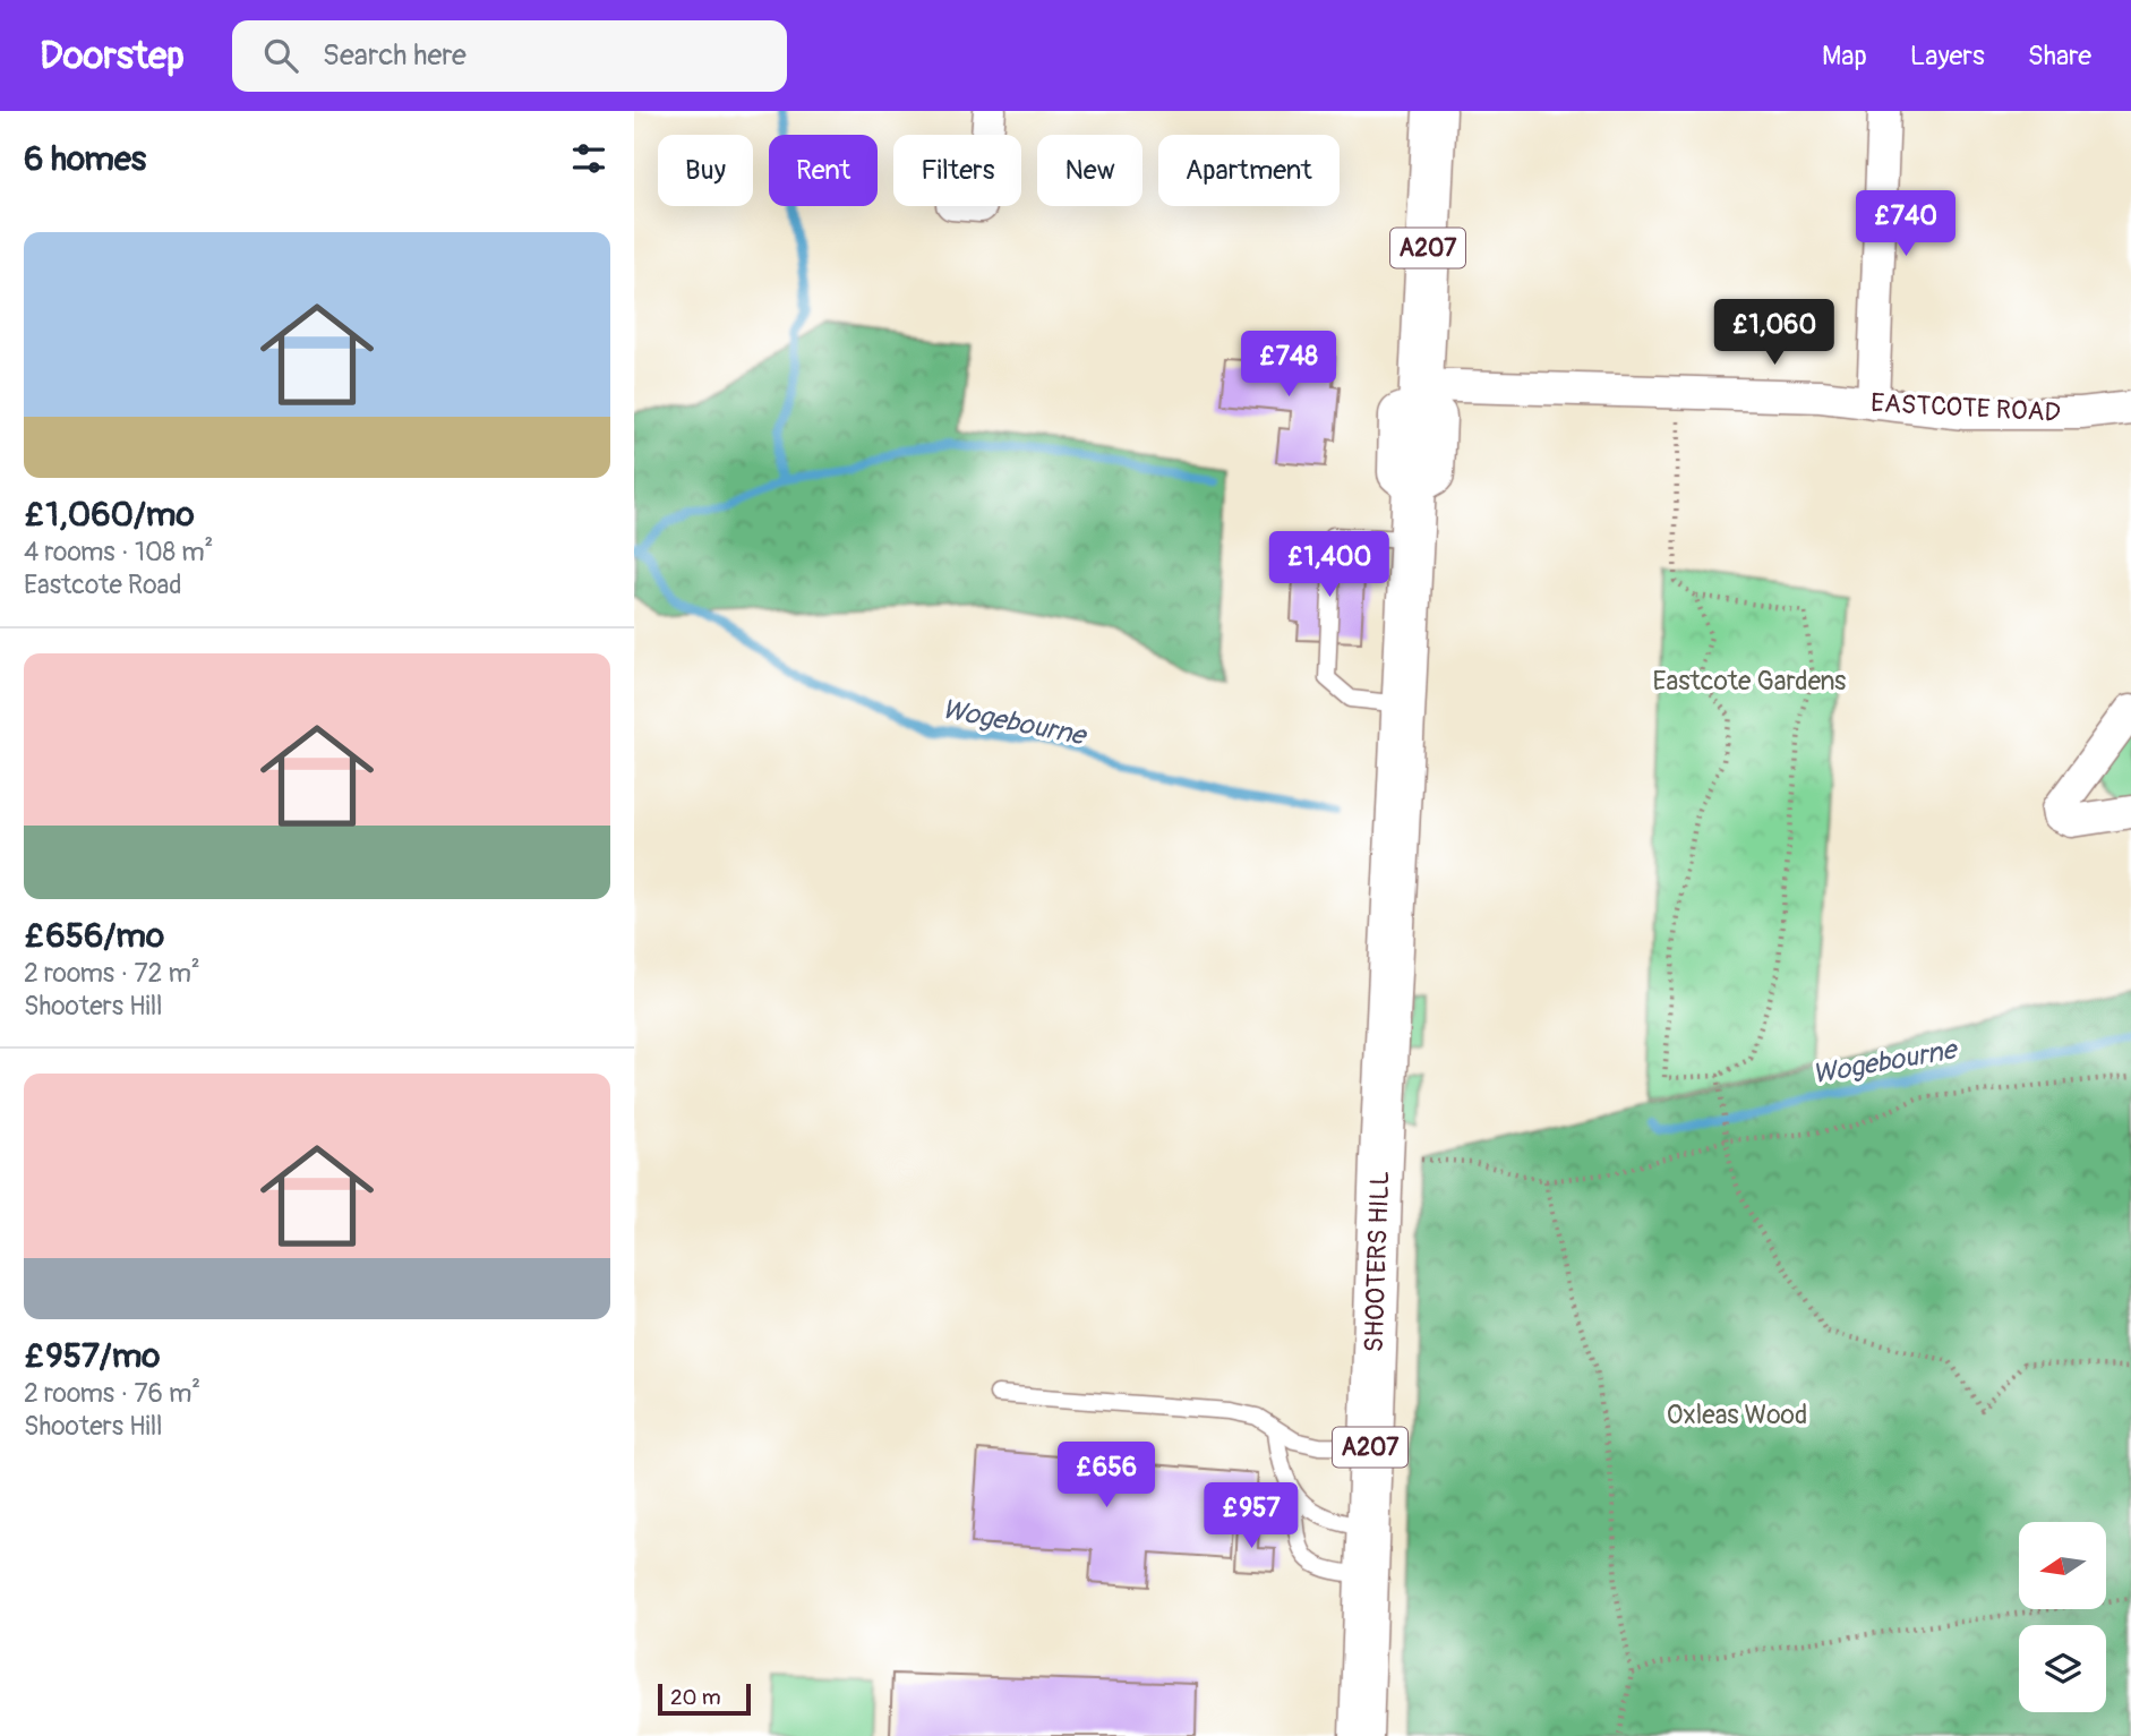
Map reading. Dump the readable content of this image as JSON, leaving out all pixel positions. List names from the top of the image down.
{
  "streets": {
    "main road": ["A207", "SHOOTERS HILL"],
    "street": ["EASTCOTE ROAD"]
  },
  "crossings": [
    ["A207", "EASTCOTE ROAD"],
    ["A207", "SHOOTERS HILL"]
  ],
  "water": ["Wogebourne"],
  "parks": ["Eastcote Gardens", "Oxleas Wood"],
  "scale_bar": "20 m",
  "north": "left",
  "page": {
    "header": "Doorstep",
    "search": "Search here",
    "nav": ["Map", "Layers", "Share"],
    "heading": "6 homes",
    "chip": [
      "Buy",
      "Rent",
      "Filters",
      "New",
      "Apartment"
    ],
    "price": [
      "£740",
      "£1,060",
      "£748",
      "£1,400",
      "£656",
      "£957"
    ],
    "list": [
      {
        "name": "£1,060/mo",
        "note": "4 rooms · 108 m² · Eastcote Road"
      },
      {
        "name": "£656/mo",
        "note": "2 rooms · 72 m² · Shooters Hill"
      },
      {
        "name": "£957/mo",
        "note": "2 rooms · 76 m² · Shooters Hill"
      }
    ],
    "scale": "20 m"
  }
}
